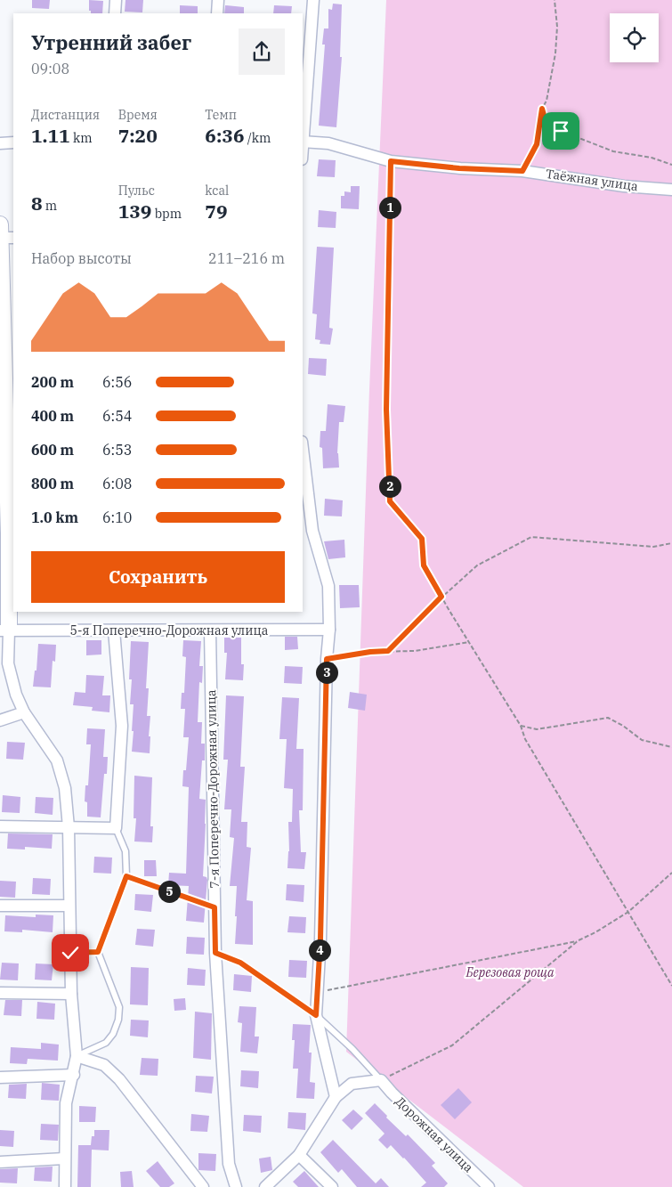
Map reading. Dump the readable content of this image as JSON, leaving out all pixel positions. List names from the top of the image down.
{
  "streets": {
    "street": [
      "Таёжная улица",
      "5-я Поперечно-Дорожная улица",
      "7-я Поперечно-Дорожная улица",
      "Дорожная улица"
    ]
  },
  "crossings": [
    ["5-я Поперечно-Дорожная улица", "7-я Поперечно-Дорожная улица"]
  ],
  "parks": ["Березовая роща"],
  "page": {
    "heading": ["Утренний забег", "09:08"],
    "stats": [
      ["Дистанция", "1.11 km"],
      ["Время", "7:20"],
      ["Темп", "6:36 /km"],
      ["8 m"],
      ["Пульс", "139 bpm"],
      ["kcal", "79"]
    ],
    "pins": [
      "1",
      "2",
      "3",
      "5",
      "4"
    ],
    "chart": ["Набор высоты", "211–216 m"],
    "list": [
      {
        "name": "200 m",
        "note": "6:56"
      },
      {
        "name": "400 m",
        "note": "6:54"
      },
      {
        "name": "600 m",
        "note": "6:53"
      },
      {
        "name": "800 m",
        "note": "6:08"
      },
      {
        "name": "1.0 km",
        "note": "6:10"
      }
    ],
    "buttons": "Сохранить"
  }
}
